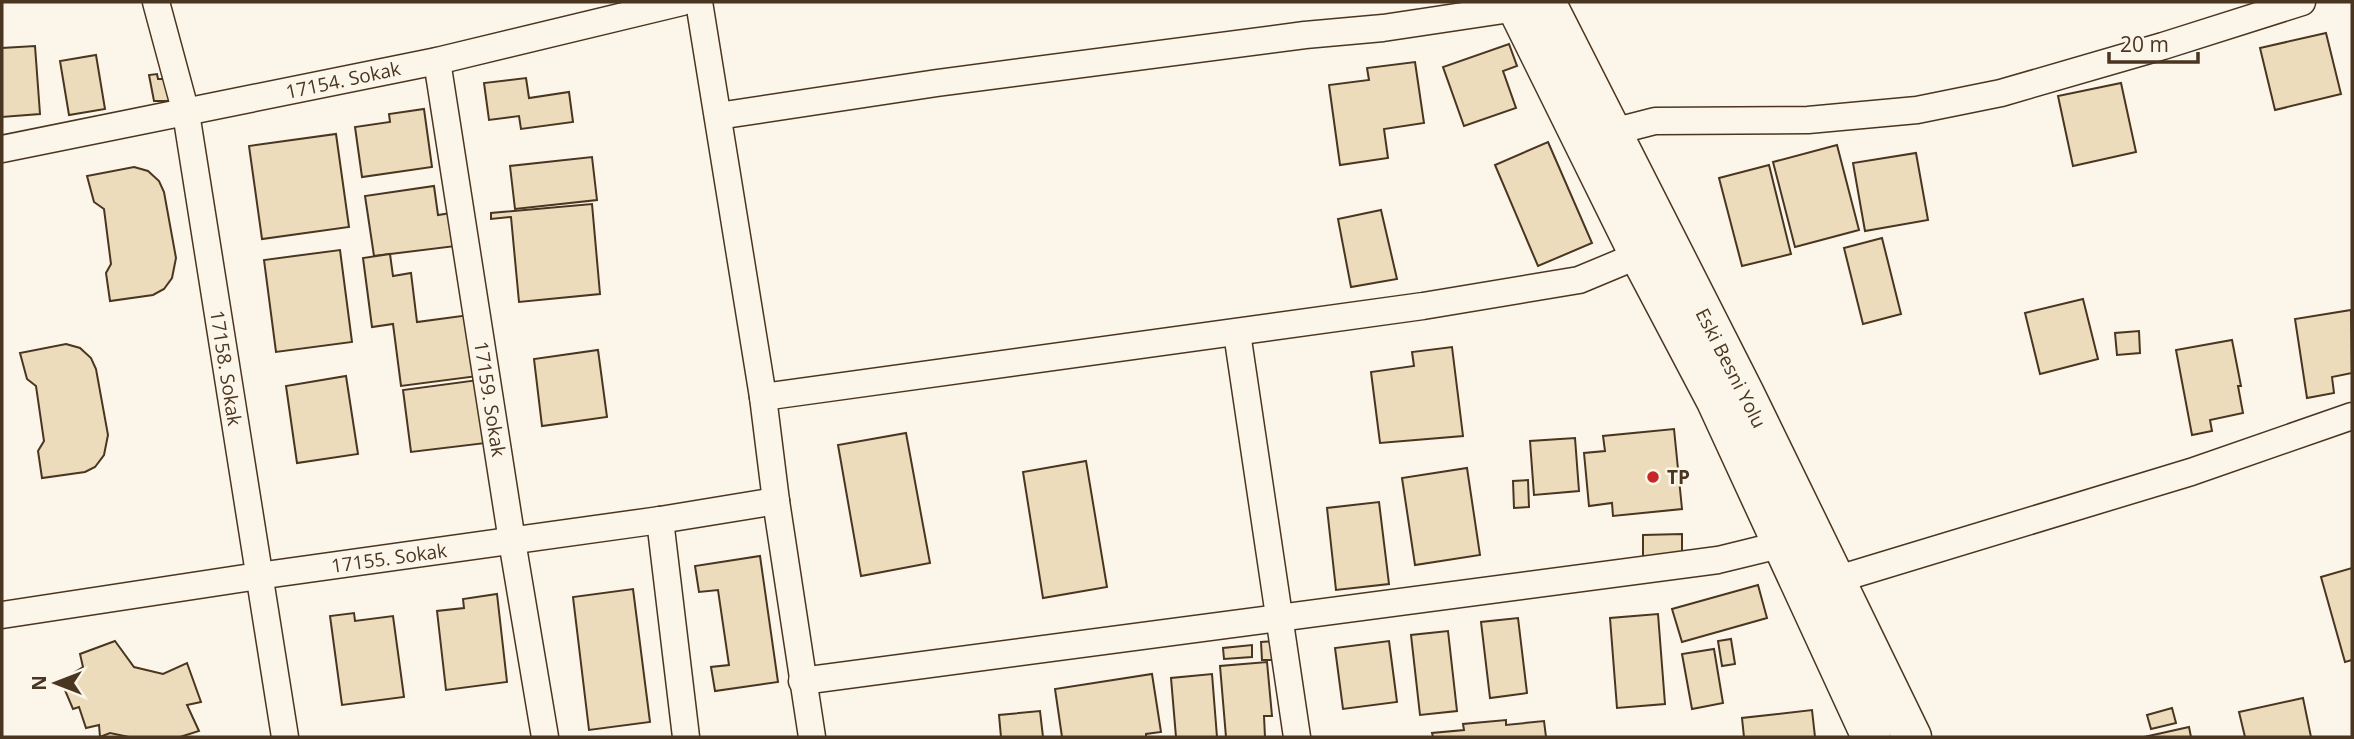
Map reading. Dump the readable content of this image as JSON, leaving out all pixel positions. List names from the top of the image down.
{
  "streets": {
    "main road": ["Eski Besni Yolu"],
    "street": [
      "17154. Sokak",
      "17158. Sokak",
      "17159. Sokak",
      "17155. Sokak"
    ]
  },
  "crossings": [
    ["17154. Sokak", "17158. Sokak"],
    ["17154. Sokak", "17159. Sokak"],
    ["17158. Sokak", "17155. Sokak"],
    ["17159. Sokak", "17155. Sokak"]
  ],
  "places": ["TP"],
  "scale_bar": "20 m",
  "north": "left"
}
